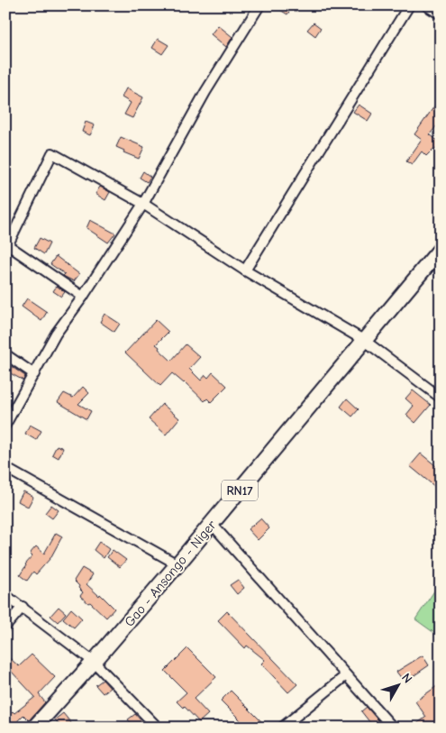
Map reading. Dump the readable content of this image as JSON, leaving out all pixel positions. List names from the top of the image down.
{
  "streets": {
    "main road": ["RN17", "Gao - Ansongo - Niger"]
  },
  "north": "top right"
}
